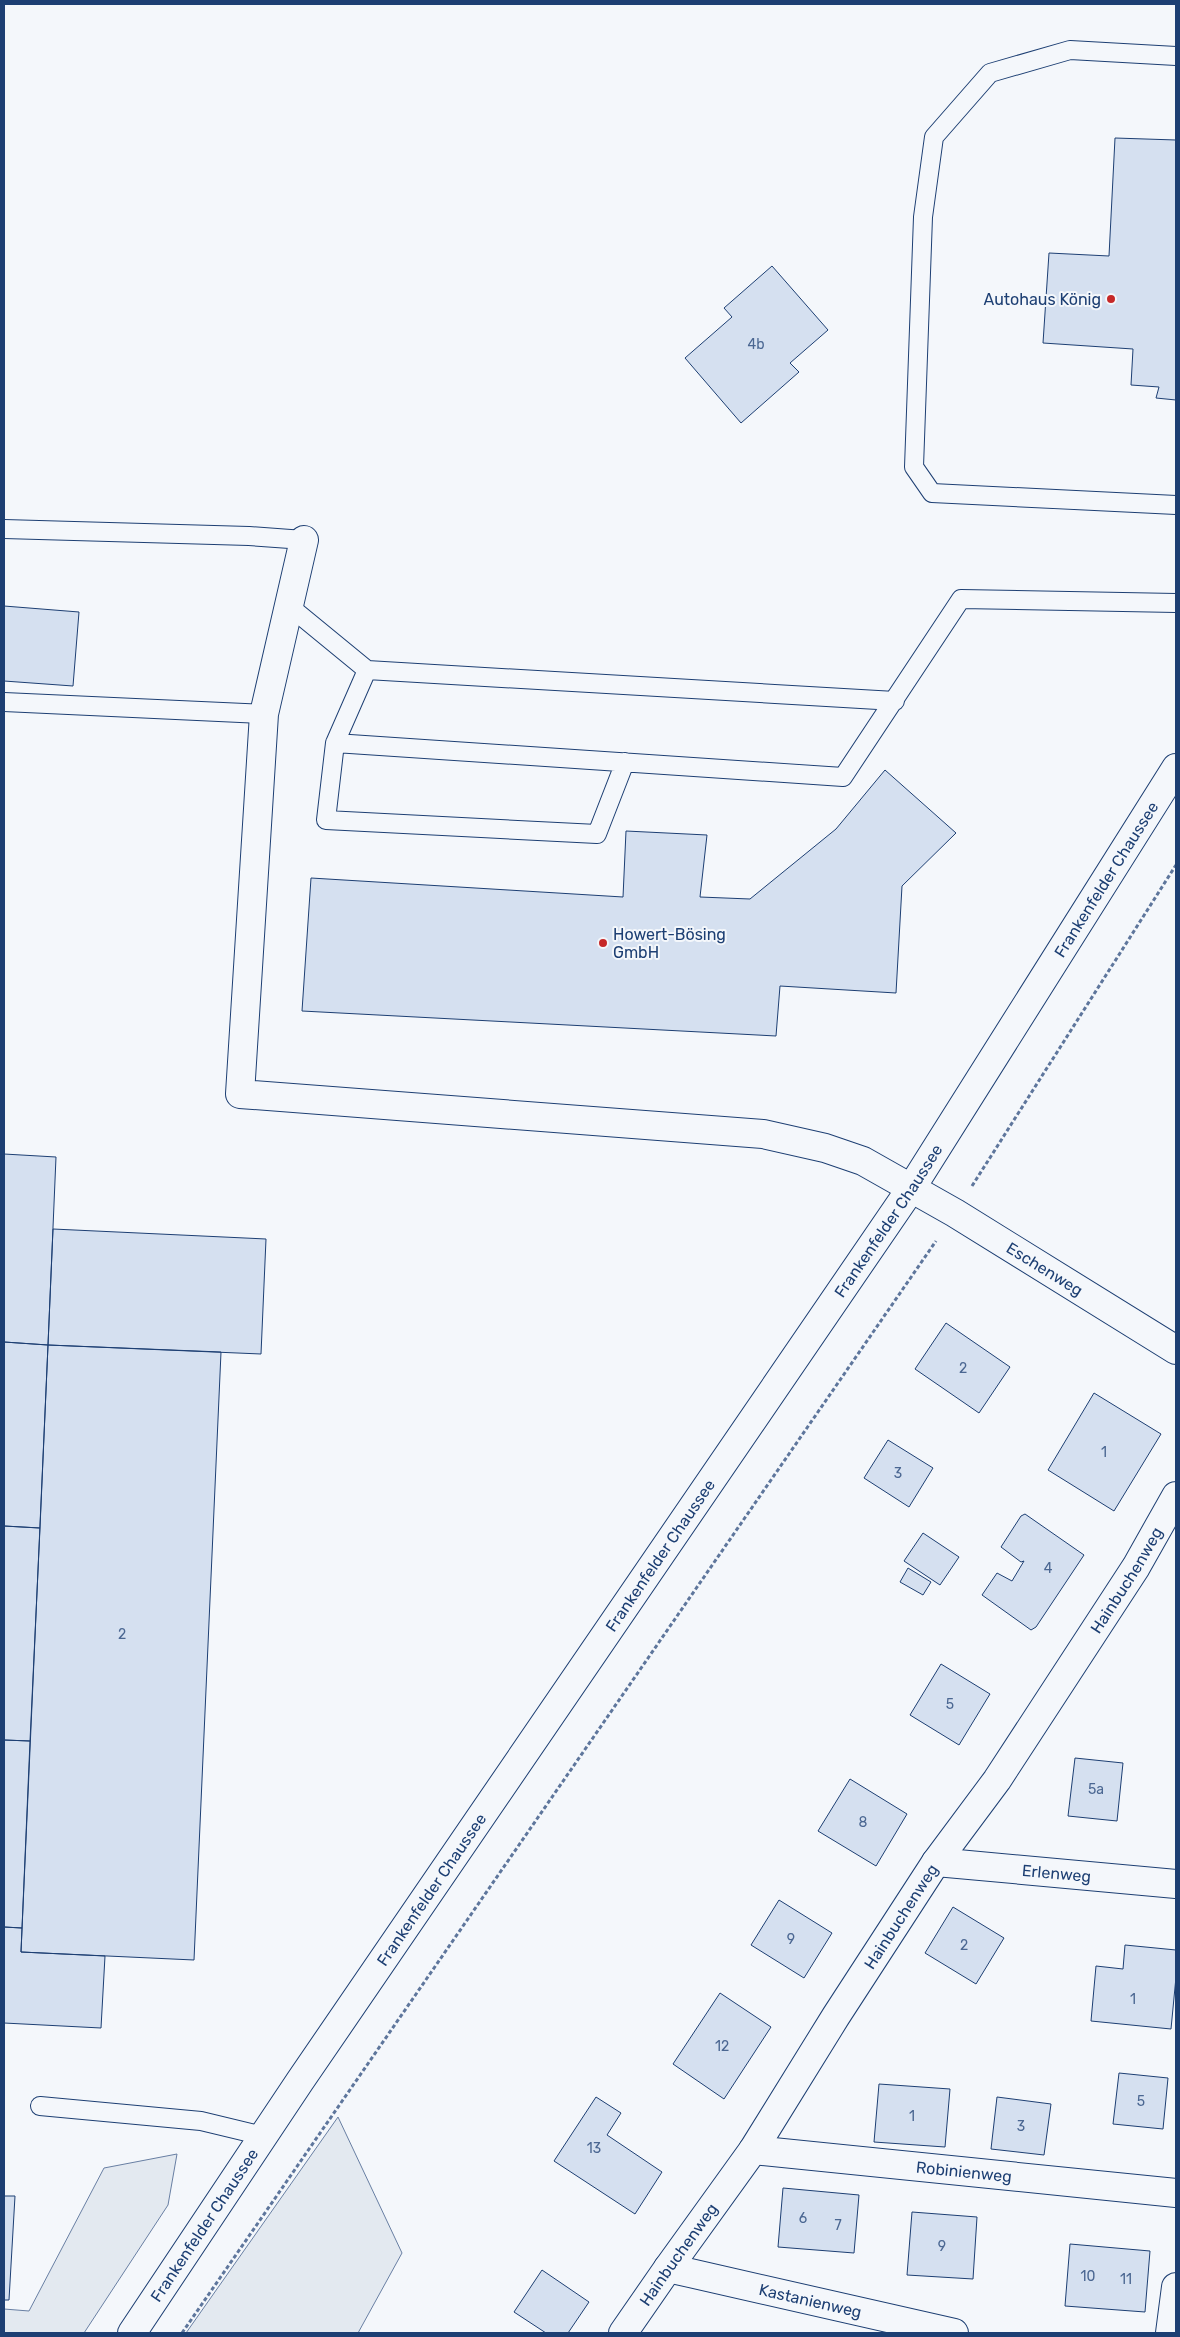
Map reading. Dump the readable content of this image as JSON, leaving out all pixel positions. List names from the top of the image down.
{
  "streets": {
    "street": [
      "Frankenfelder Chaussee",
      "Eschenweg",
      "Hainbuchenweg",
      "Erlenweg",
      "Robinienweg",
      "Kastanienweg"
    ]
  },
  "crossings": [
    ["Frankenfelder Chaussee", "Eschenweg"],
    ["Hainbuchenweg", "Erlenweg"],
    ["Hainbuchenweg", "Robinienweg"],
    ["Hainbuchenweg", "Kastanienweg"]
  ],
  "places": ["Autohaus König", "Howert-Bösing GmbH"],
  "house_numbers": [
    "4b",
    "2",
    "1",
    "3",
    "4",
    "2",
    "5",
    "5a",
    "8",
    "9",
    "2",
    "1",
    "12",
    "5",
    "1",
    "3",
    "13",
    "6",
    "7",
    "9",
    "10",
    "11"
  ]
}
